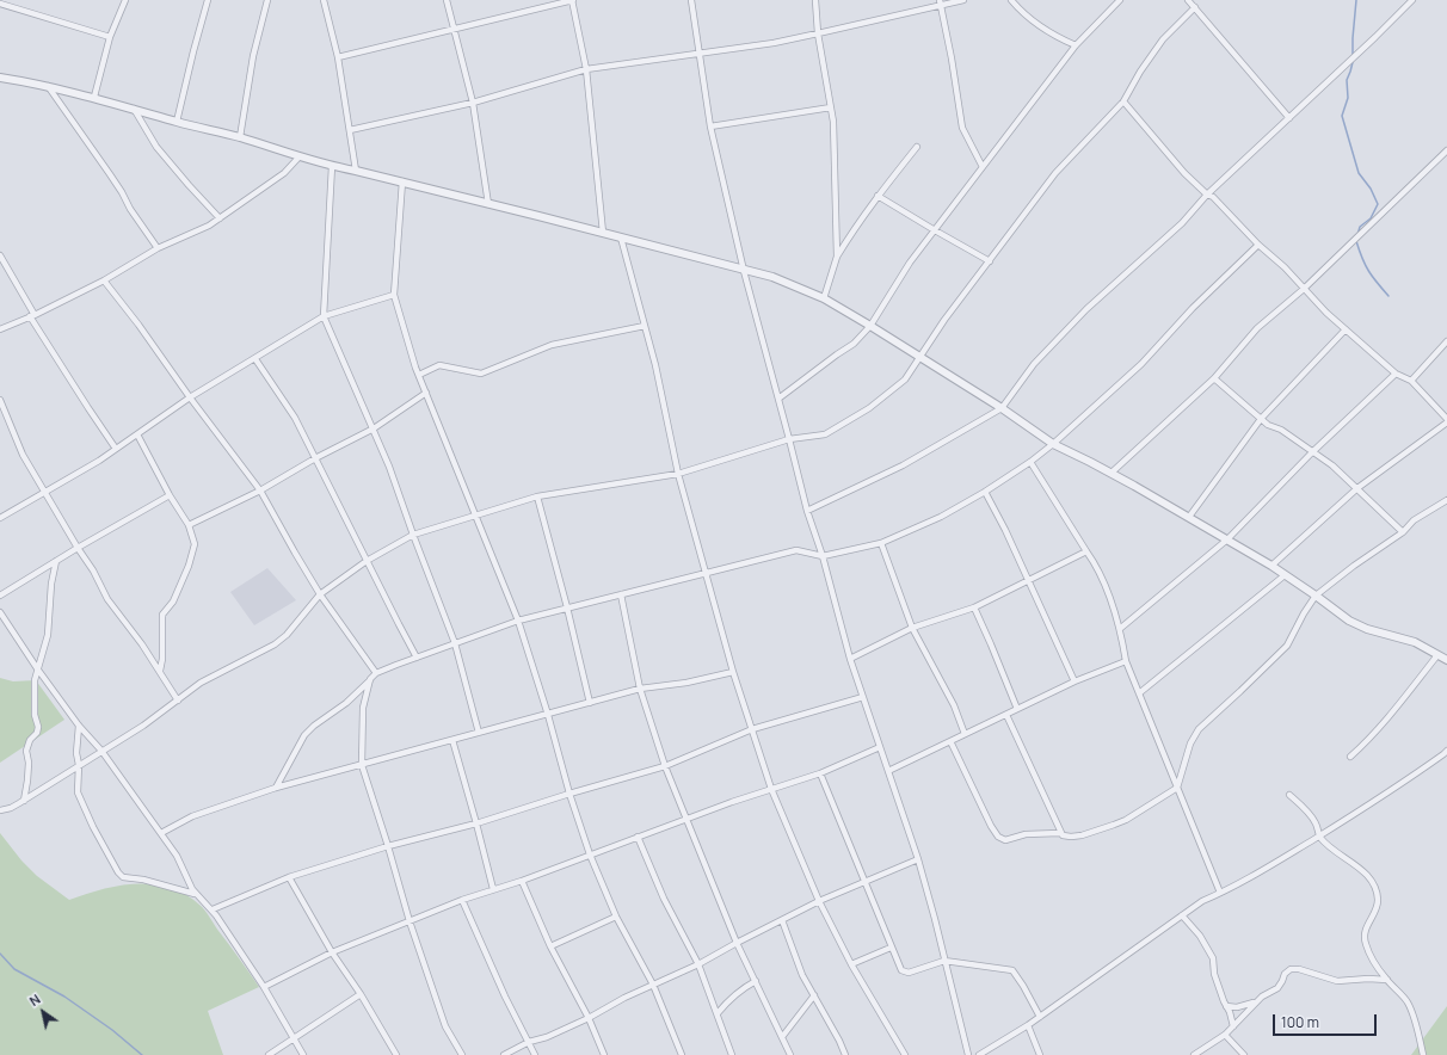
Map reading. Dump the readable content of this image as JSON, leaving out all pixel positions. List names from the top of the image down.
{
  "scale_bar": "100 m",
  "north": "top left"
}
